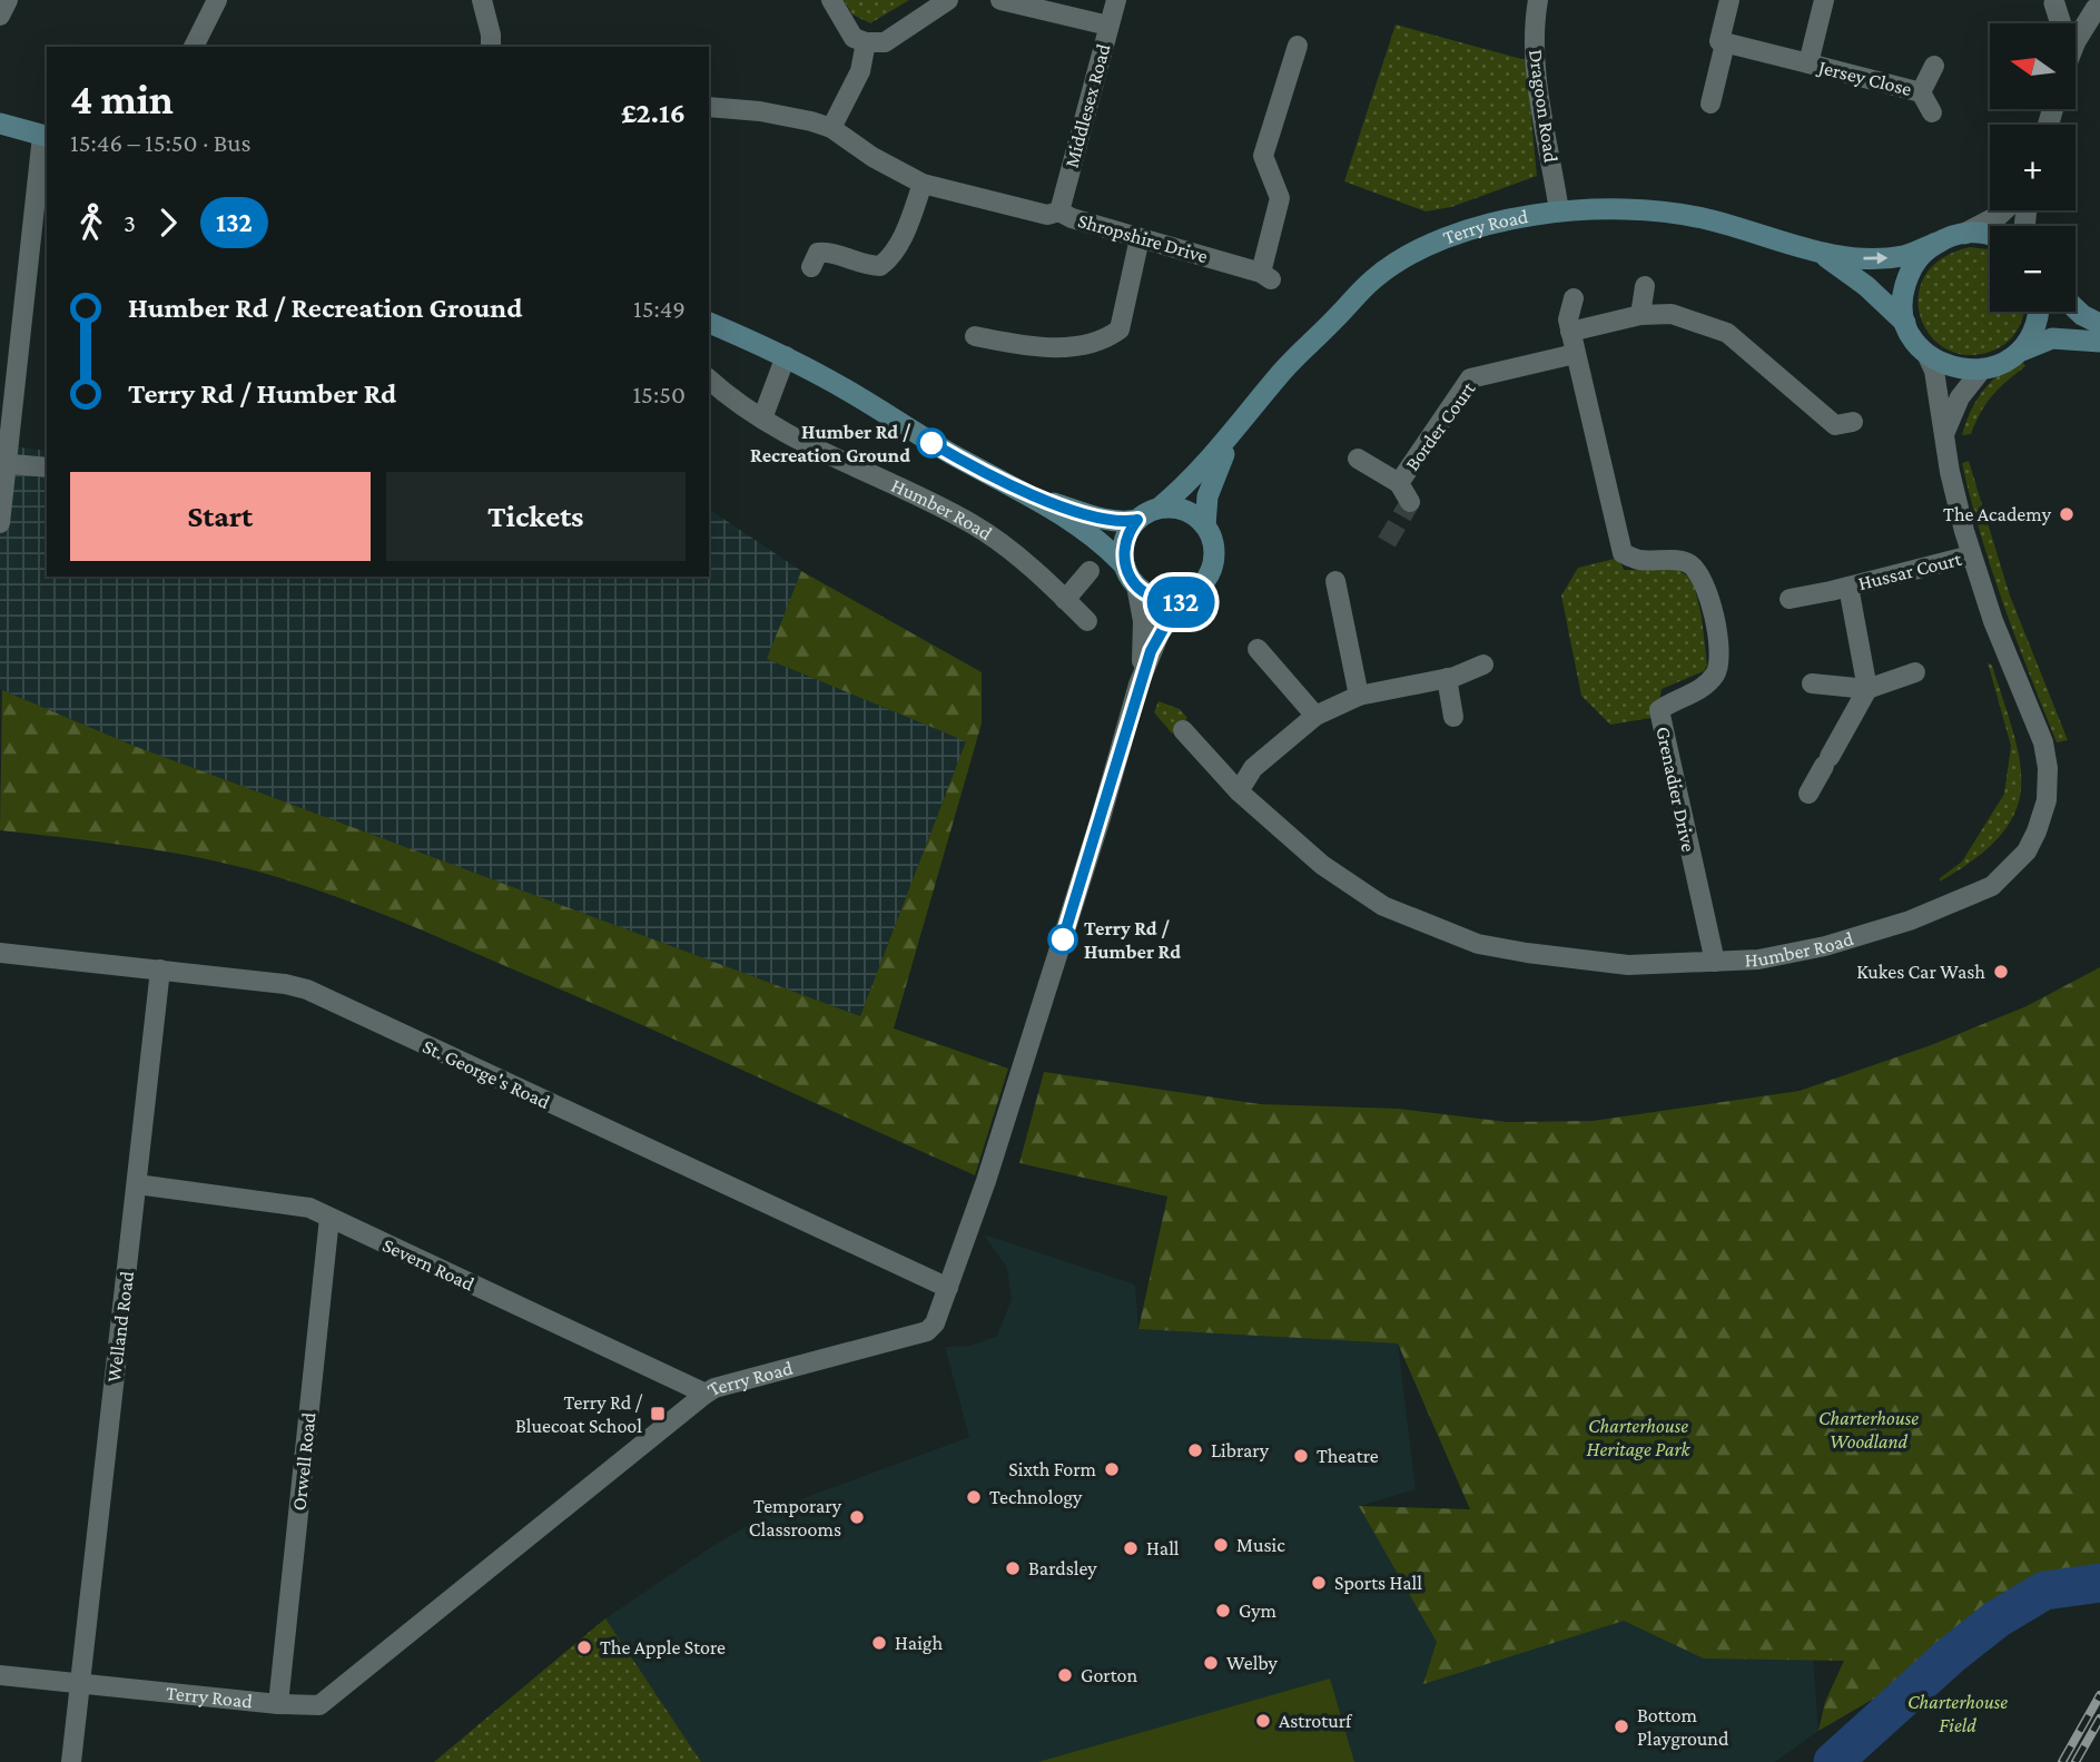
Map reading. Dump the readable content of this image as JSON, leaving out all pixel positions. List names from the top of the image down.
{
  "streets": {
    "main road": ["Terry Road"],
    "street": [
      "Jersey Close",
      "Middlesex Road",
      "Dragoon Road",
      "Shropshire Drive",
      "Border Court",
      "Humber Road",
      "Hussar Court",
      "Grenadier Drive",
      "St. George's Road",
      "Severn Road",
      "Welland Road",
      "Orwell Road"
    ]
  },
  "crossings": [
    ["Middlesex Road", "Shropshire Drive"],
    ["Dragoon Road", "Terry Road"],
    ["Terry Road", "Humber Road"],
    ["Terry Road", "St. George's Road"],
    ["Terry Road", "Severn Road"],
    ["Terry Road", "Welland Road"],
    ["Terry Road", "Orwell Road"],
    ["Border Court", "Grenadier Drive"],
    ["Humber Road", "Hussar Court"],
    ["Humber Road", "Grenadier Drive"],
    ["St. George's Road", "Welland Road"],
    ["Severn Road", "Welland Road"],
    ["Severn Road", "Orwell Road"]
  ],
  "parks": ["Charterhouse Woodland", "Charterhouse Heritage Park", "Charterhouse Field"],
  "places": {
    "other": [
      "Humber Rd / Recreation Ground",
      "The Academy",
      "Terry Rd / Humber Rd",
      "Kukes Car Wash",
      "Library",
      "Theatre",
      "Sixth Form",
      "Technology",
      "Temporary Classrooms",
      "Music",
      "Hall",
      "Bardsley",
      "Sports Hall",
      "Gym",
      "Haigh",
      "The Apple Store",
      "Welby",
      "Gorton",
      "Astroturf",
      "Bottom Playground"
    ],
    "transit": ["Terry Rd / Bluecoat School"]
  },
  "lines": ["bus line 132"],
  "north": "left",
  "page": {
    "on_map": "132",
    "map_buttons": ["+", "−"],
    "heading": ["4 min", "15:46 – 15:50 · Bus", "£2.16"],
    "legs": ["3", "132"],
    "list": [
      {
        "name": "Humber Rd / Recreation Ground",
        "value": "15:49"
      },
      {
        "name": "Terry Rd / Humber Rd",
        "value": "15:50"
      }
    ],
    "buttons": ["Start", "Tickets"]
  }
}
